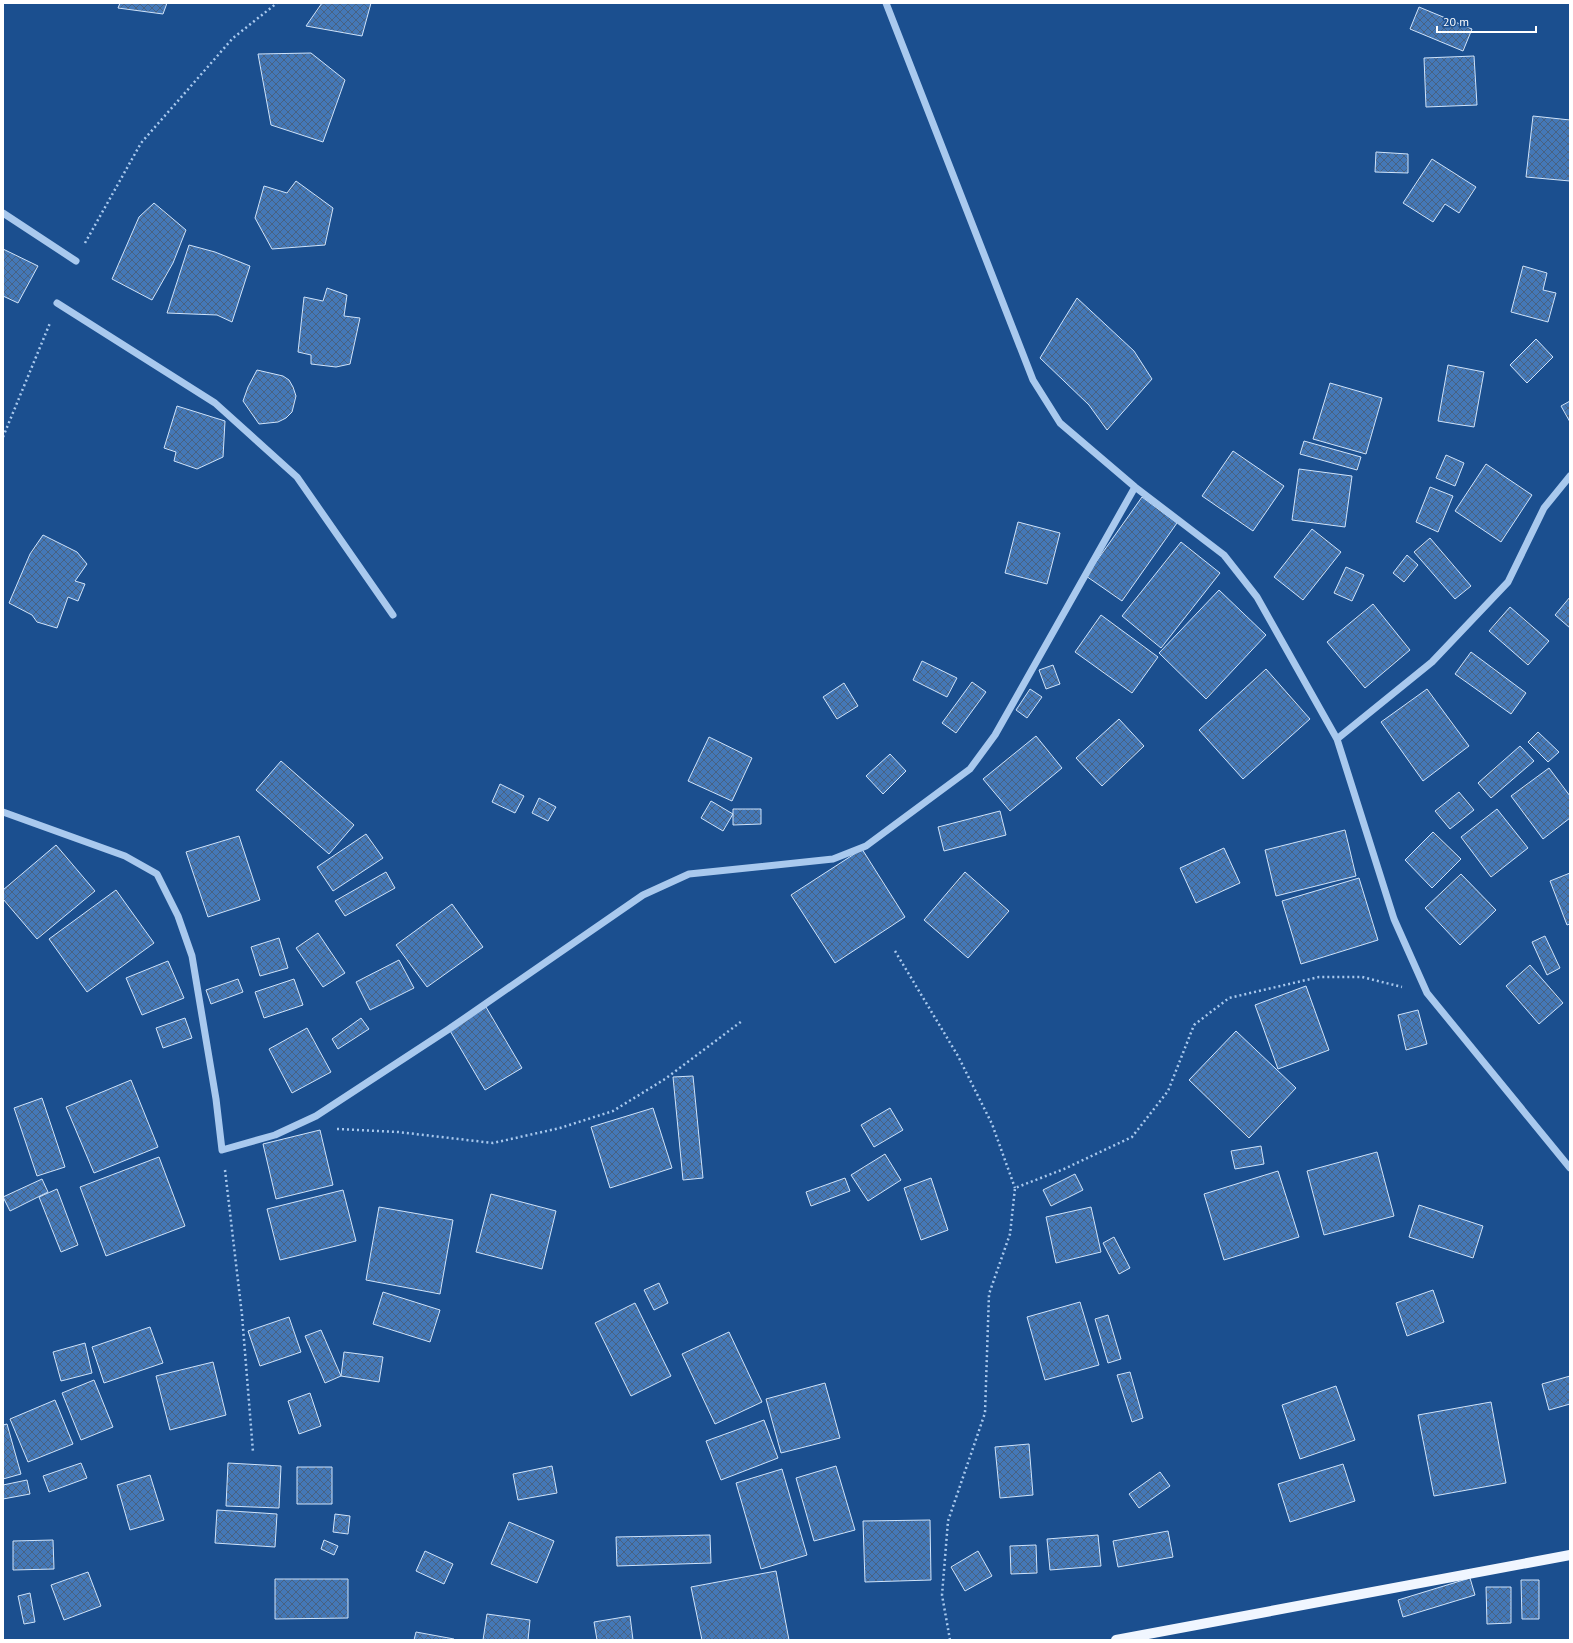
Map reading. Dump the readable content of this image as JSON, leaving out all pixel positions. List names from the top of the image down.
{
  "scale_bar": "20 m"
}
